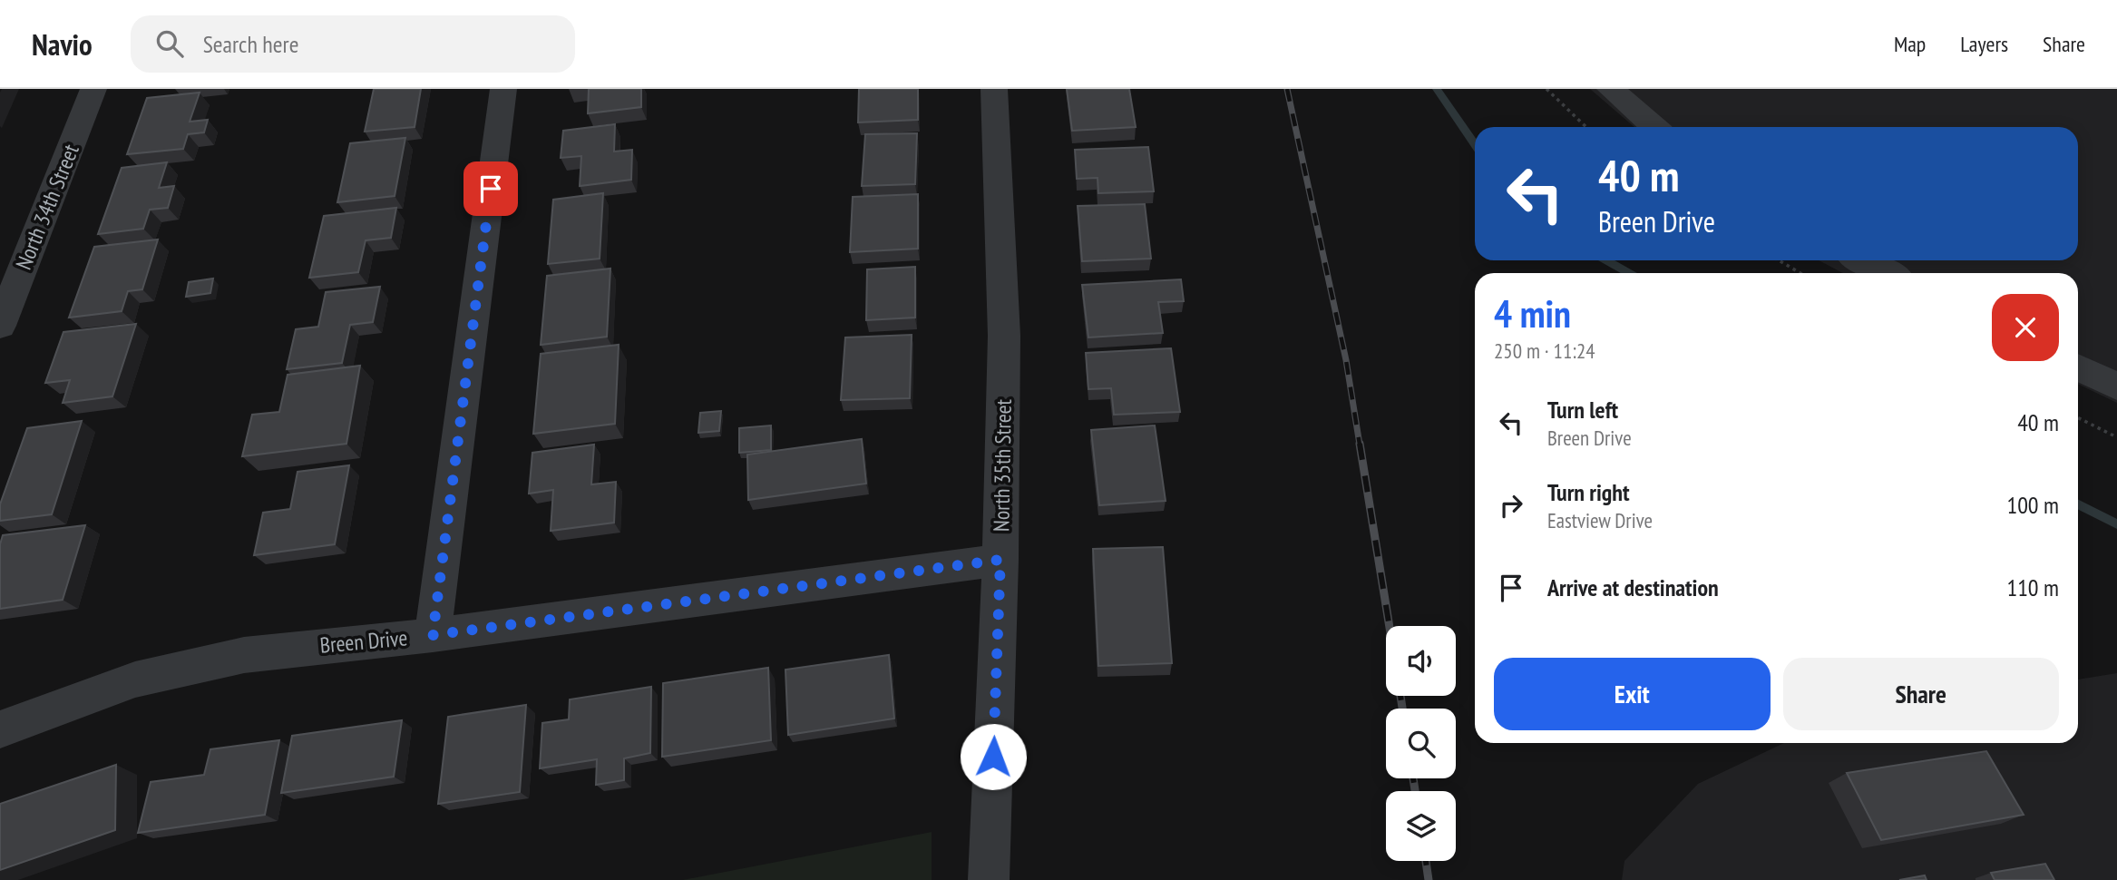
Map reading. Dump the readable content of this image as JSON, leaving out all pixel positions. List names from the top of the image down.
{
  "streets": {
    "street": ["North 34th Street", "North 35th Street", "Breen Drive"]
  },
  "crossings": [
    ["North 35th Street", "Breen Drive"]
  ],
  "page": {
    "header": "Navio",
    "search": "Search here",
    "nav": ["Map", "Layers", "Share"],
    "turn": ["40 m", "Breen Drive"],
    "heading": ["4 min", "250 m · 11:24"],
    "list": [
      {
        "name": "Turn left",
        "note": "Breen Drive",
        "value": "40 m"
      },
      {
        "name": "Turn right",
        "note": "Eastview Drive",
        "value": "100 m"
      },
      {
        "name": "Arrive at destination",
        "value": "110 m"
      }
    ],
    "buttons": ["Exit", "Share"]
  }
}
